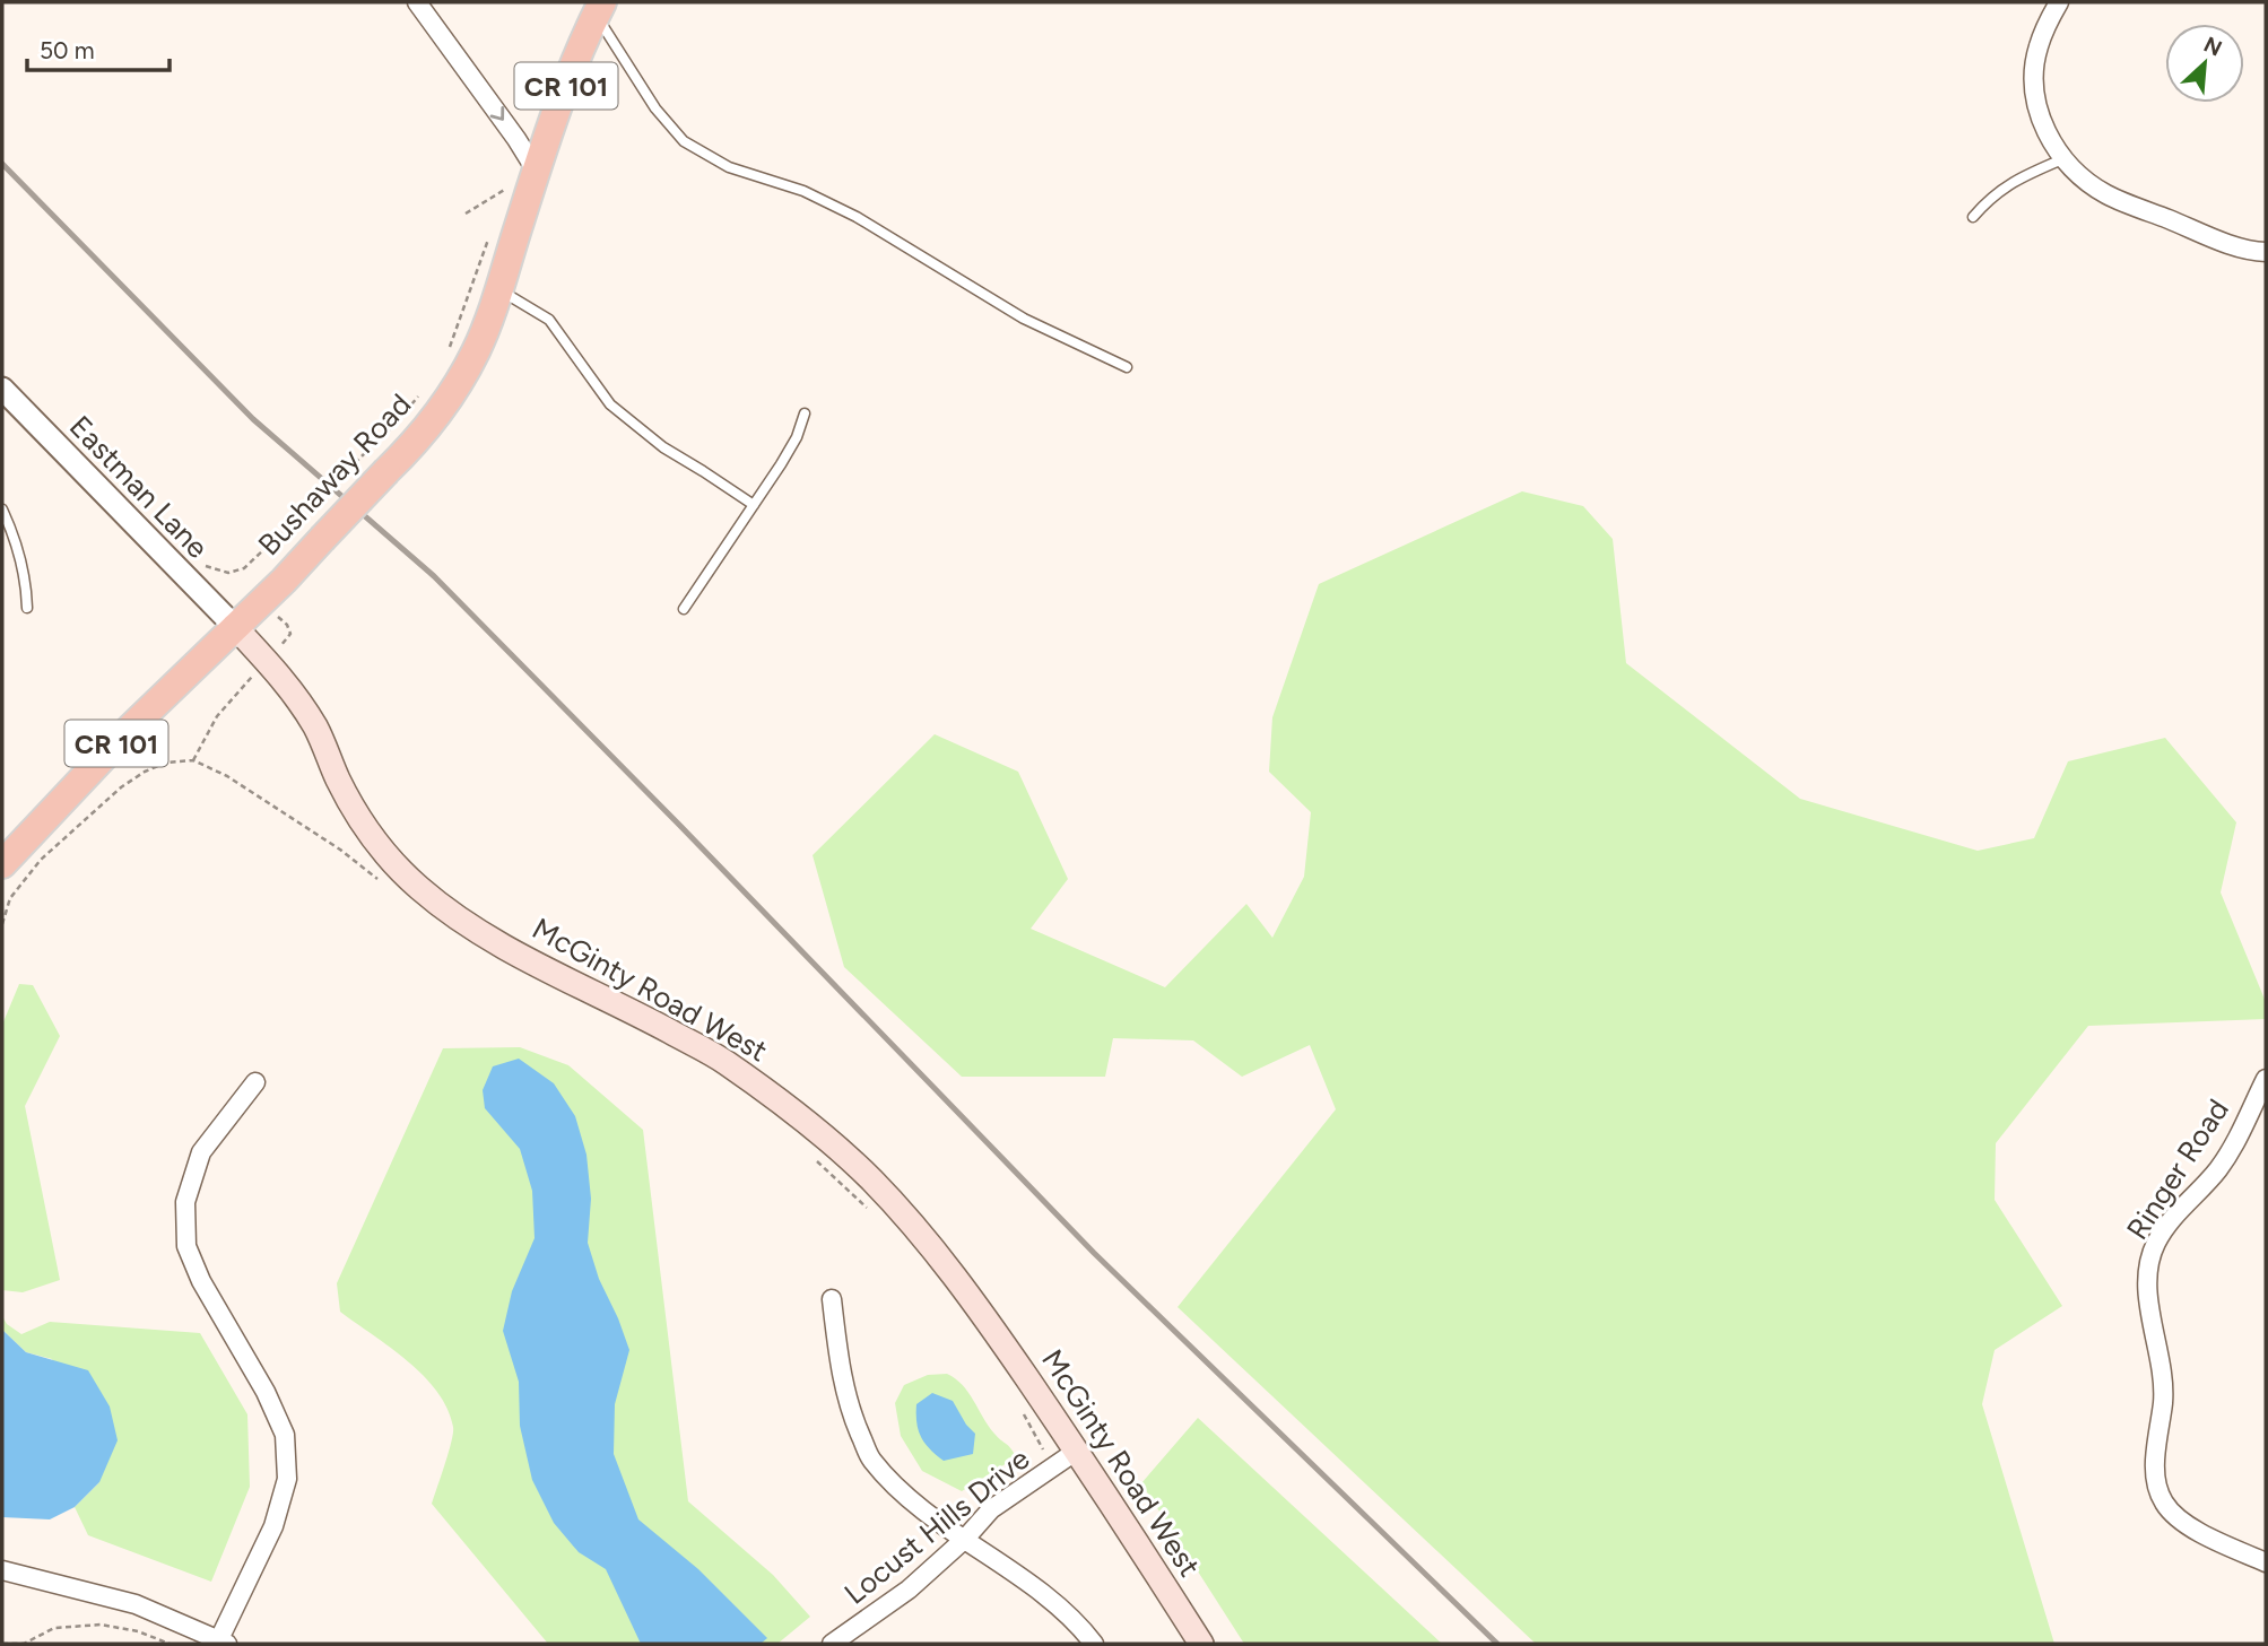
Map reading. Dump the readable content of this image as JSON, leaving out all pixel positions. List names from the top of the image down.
{
  "streets": {
    "main road": ["CR 101", "Bushaway Road", "McGinty Road West"],
    "street": ["Eastman Lane", "Ringer Road", "Locust Hills Drive"]
  },
  "crossings": [
    ["Bushaway Road", "Eastman Lane"],
    ["Bushaway Road", "McGinty Road West"],
    ["Eastman Lane", "McGinty Road West"],
    ["McGinty Road West", "Locust Hills Drive"]
  ],
  "scale_bar": "50 m",
  "north": "top right"
}
